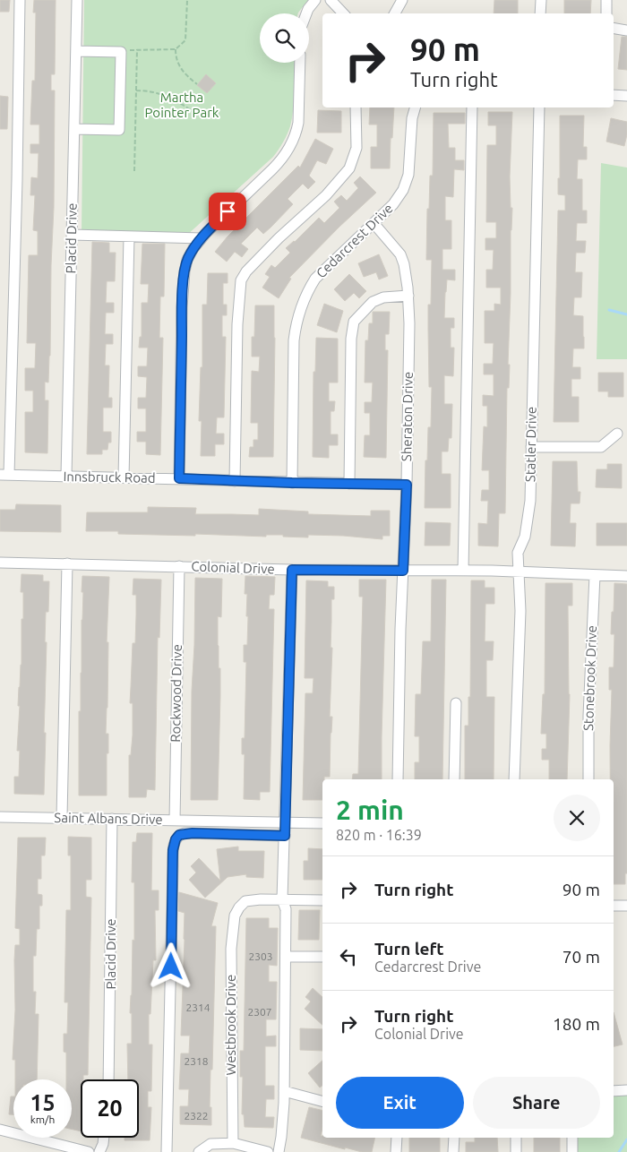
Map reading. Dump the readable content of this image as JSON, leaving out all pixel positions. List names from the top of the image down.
{
  "streets": {
    "street": [
      "Placid Drive",
      "Cedarcrest Drive",
      "Sheraton Drive",
      "Statler Drive",
      "Innsbruck Road",
      "Colonial Drive",
      "Stonebrook Drive",
      "Rockwood Drive",
      "Saint Albans Drive",
      "Westbrook Drive"
    ]
  },
  "crossings": [
    ["Placid Drive", "Innsbruck Road"],
    ["Placid Drive", "Saint Albans Drive"],
    ["Cedarcrest Drive", "Sheraton Drive"],
    ["Cedarcrest Drive", "Innsbruck Road"],
    ["Sheraton Drive", "Innsbruck Road"],
    ["Sheraton Drive", "Colonial Drive"],
    ["Statler Drive", "Colonial Drive"],
    ["Colonial Drive", "Stonebrook Drive"],
    ["Colonial Drive", "Rockwood Drive"],
    ["Rockwood Drive", "Saint Albans Drive"]
  ],
  "parks": ["Martha Pointer Park"],
  "house_numbers": [
    "2303",
    "2314",
    "2307",
    "2318",
    "2322"
  ],
  "page": {
    "turn": ["90 m", "Turn right"],
    "heading": ["2 min", "820 m · 16:39"],
    "list": [
      {
        "name": "Turn right",
        "value": "90 m"
      },
      {
        "name": "Turn left",
        "note": "Cedarcrest Drive",
        "value": "70 m"
      },
      {
        "name": "Turn right",
        "note": "Colonial Drive",
        "value": "180 m"
      }
    ],
    "buttons": ["Exit", "Share"],
    "speed": "15 km/h",
    "limit": "20"
  }
}
